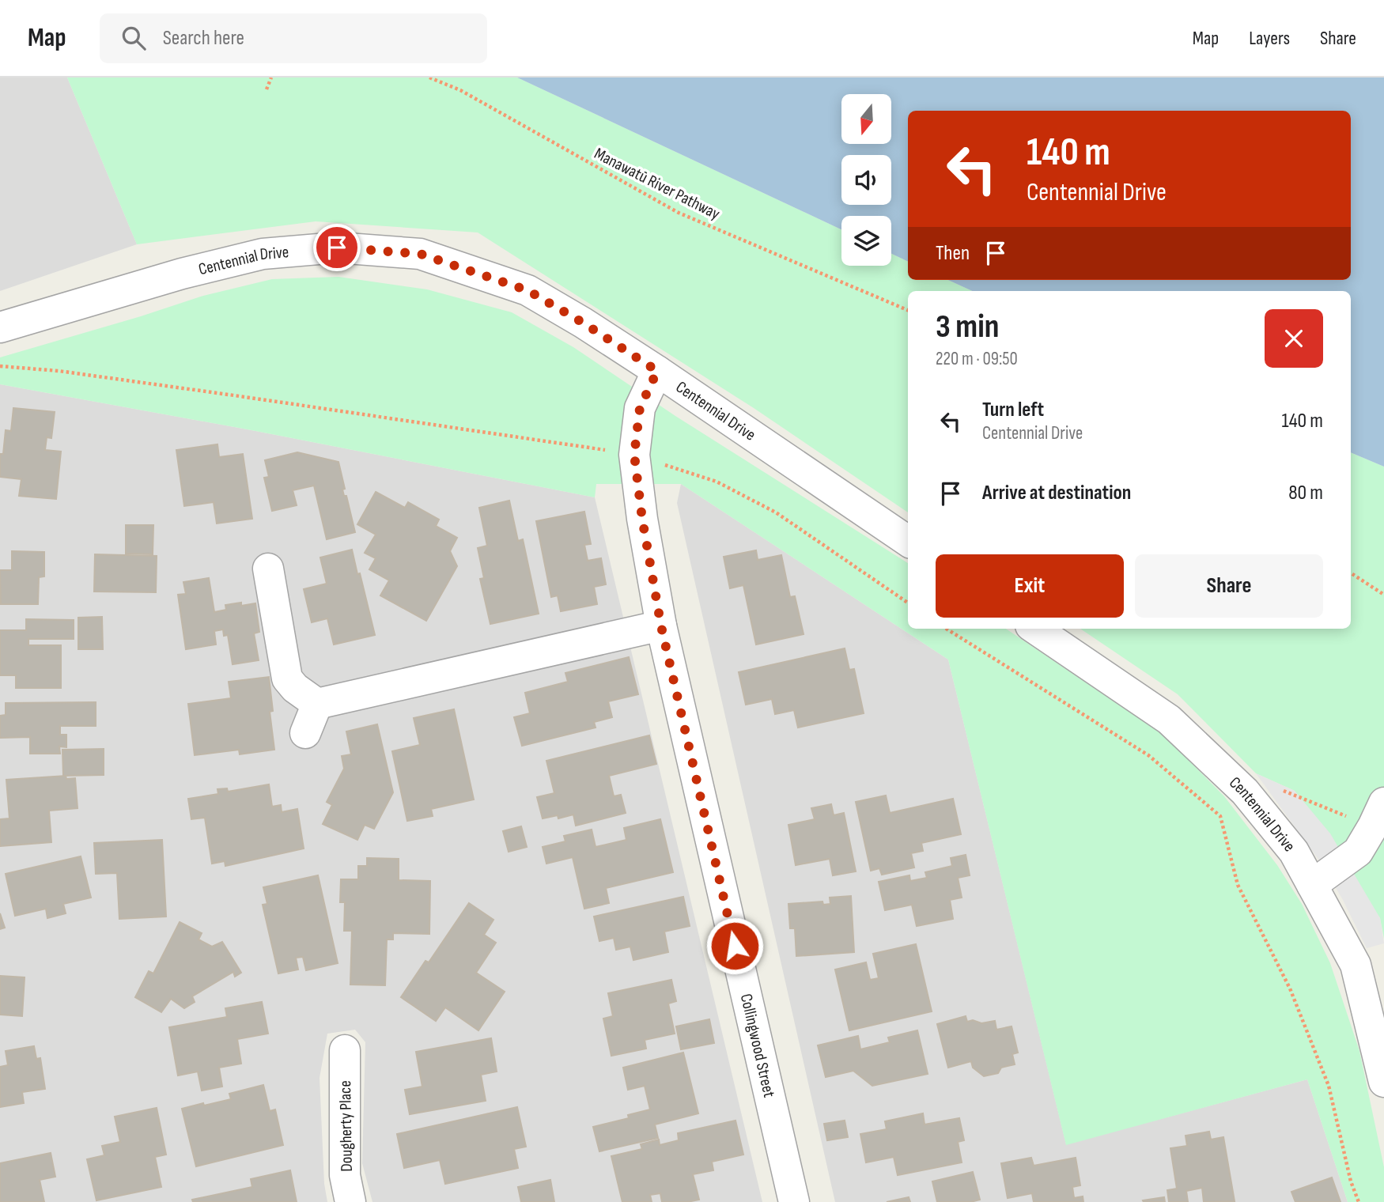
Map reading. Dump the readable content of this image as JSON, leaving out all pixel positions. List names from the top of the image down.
{
  "streets": {
    "street": ["Centennial Drive", "Collingwood Street", "Dougherty Place"],
    "path": ["Manawatū River Pathway"]
  },
  "crossings": [
    ["Centennial Drive", "Collingwood Street"]
  ],
  "north": "bottom",
  "page": {
    "header": "Map",
    "search": "Search here",
    "nav": ["Map", "Layers", "Share"],
    "turn": ["140 m", "Centennial Drive"],
    "then": "Then",
    "heading": ["3 min", "220 m · 09:50"],
    "list": [
      {
        "name": "Turn left",
        "note": "Centennial Drive",
        "value": "140 m"
      },
      {
        "name": "Arrive at destination",
        "value": "80 m"
      }
    ],
    "buttons": ["Exit", "Share"]
  }
}
